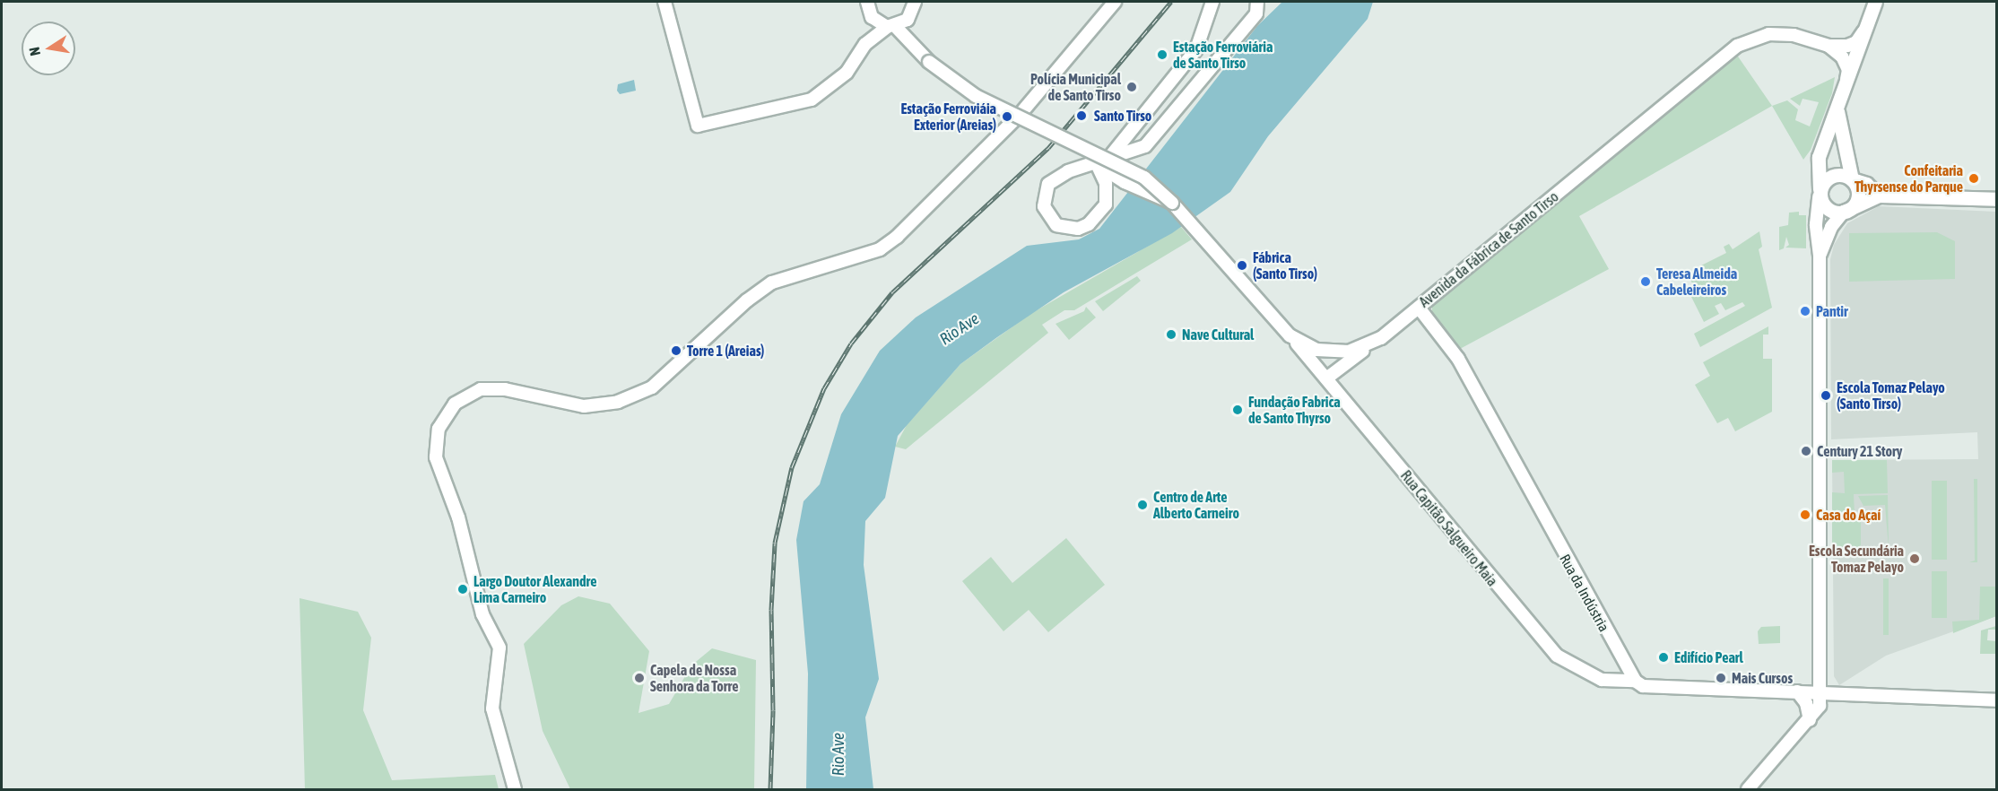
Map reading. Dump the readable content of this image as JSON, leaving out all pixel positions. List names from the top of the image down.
{
  "streets": {
    "street": ["Avenida da Fábrica de Santo Tirso", "Rua Capitão Salgueiro Maia", "Rua da Indústria"]
  },
  "crossings": [
    ["Avenida da Fábrica de Santo Tirso", "Rua Capitão Salgueiro Maia"],
    ["Avenida da Fábrica de Santo Tirso", "Rua da Indústria"],
    ["Rua Capitão Salgueiro Maia", "Rua da Indústria"]
  ],
  "water": ["Rio Ave"],
  "places": [
    "Estação Ferroviária de Santo Tirso",
    "Polícia Municipal de Santo Tirso",
    "Santo Tirso",
    "Estação Ferroviáia Exterior (Areias)",
    "Confeitaria Thyrsense do Parque",
    "Fábrica (Santo Tirso)",
    "Teresa Almeida Cabeleireiros",
    "Pantir",
    "Nave Cultural",
    "Torre 1 (Areias)",
    "Escola Tomaz Pelayo (Santo Tirso)",
    "Fundação Fabrica de Santo Thyrso",
    "Century 21 Story",
    "Centro de Arte Alberto Carneiro",
    "Casa do Açaí",
    "Escola Secundária Tomaz Pelayo",
    "Largo Doutor Alexandre Lima Carneiro",
    "Edifício Pearl",
    "Capela de Nossa Senhora da Torre",
    "Mais Cursos"
  ],
  "north": "left"
}
